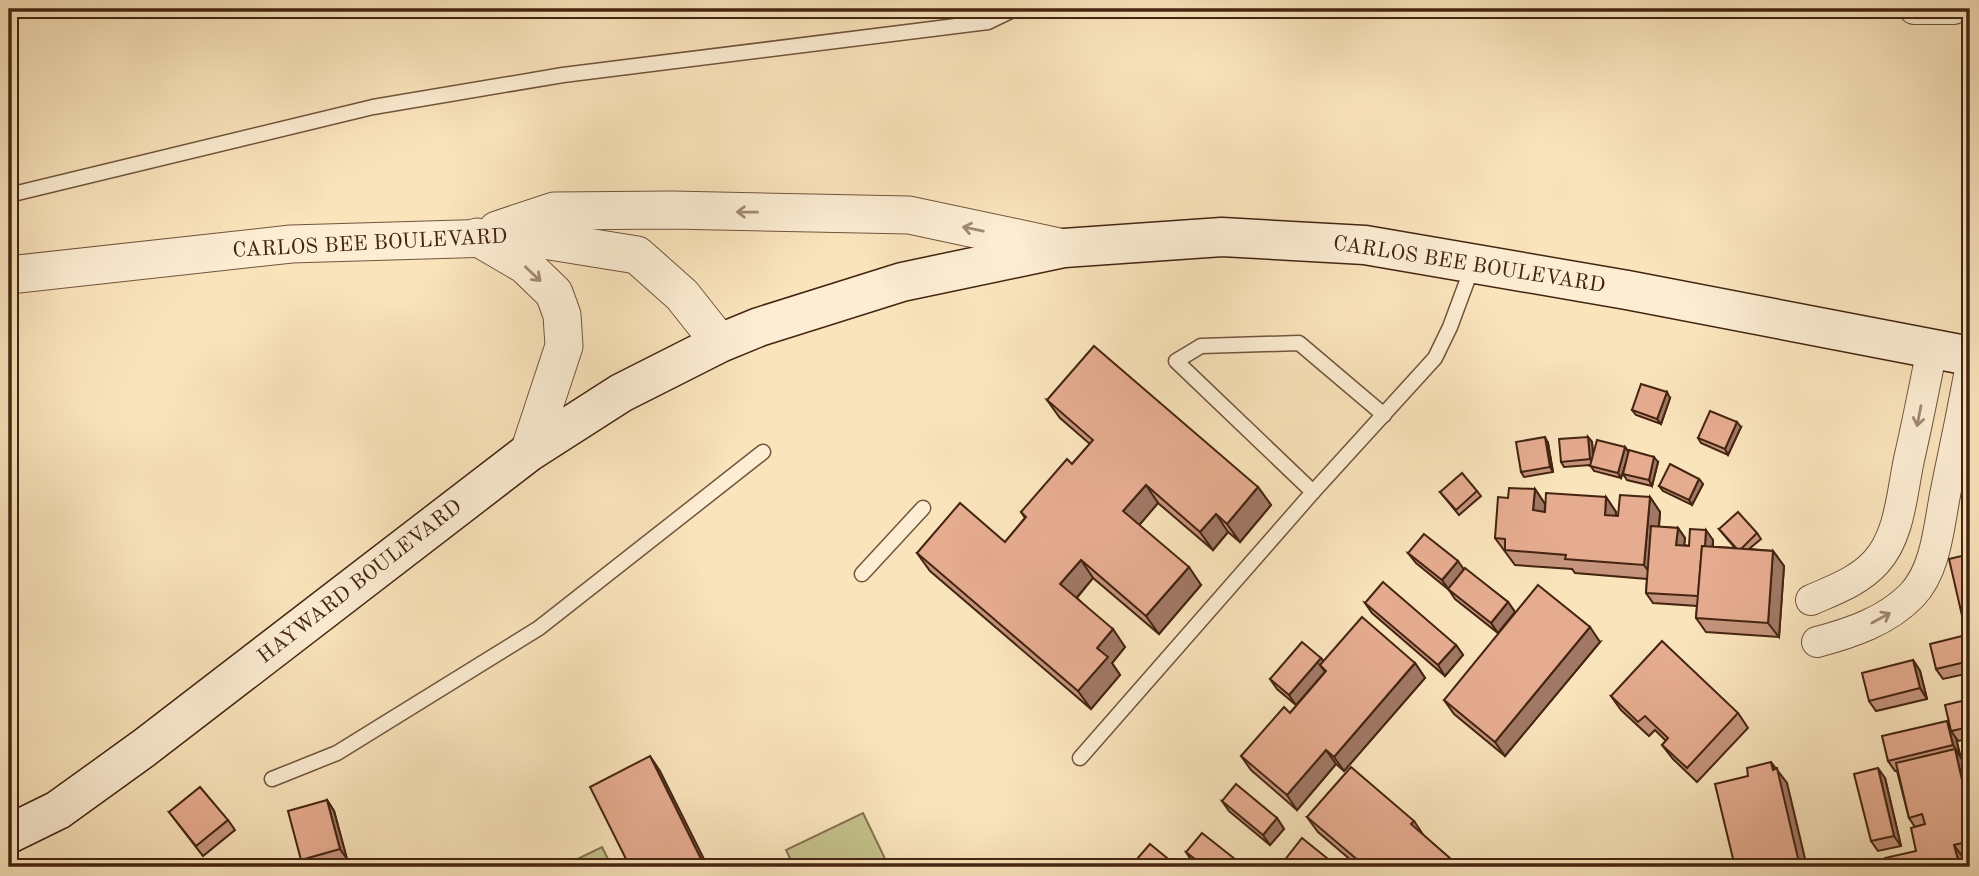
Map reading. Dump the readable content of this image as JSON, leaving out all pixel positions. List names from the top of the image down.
{
  "streets": {
    "main road": ["CARLOS BEE BOULEVARD", "HAYWARD BOULEVARD"]
  },
  "crossings": [
    ["CARLOS BEE BOULEVARD", "HAYWARD BOULEVARD"]
  ]
}
